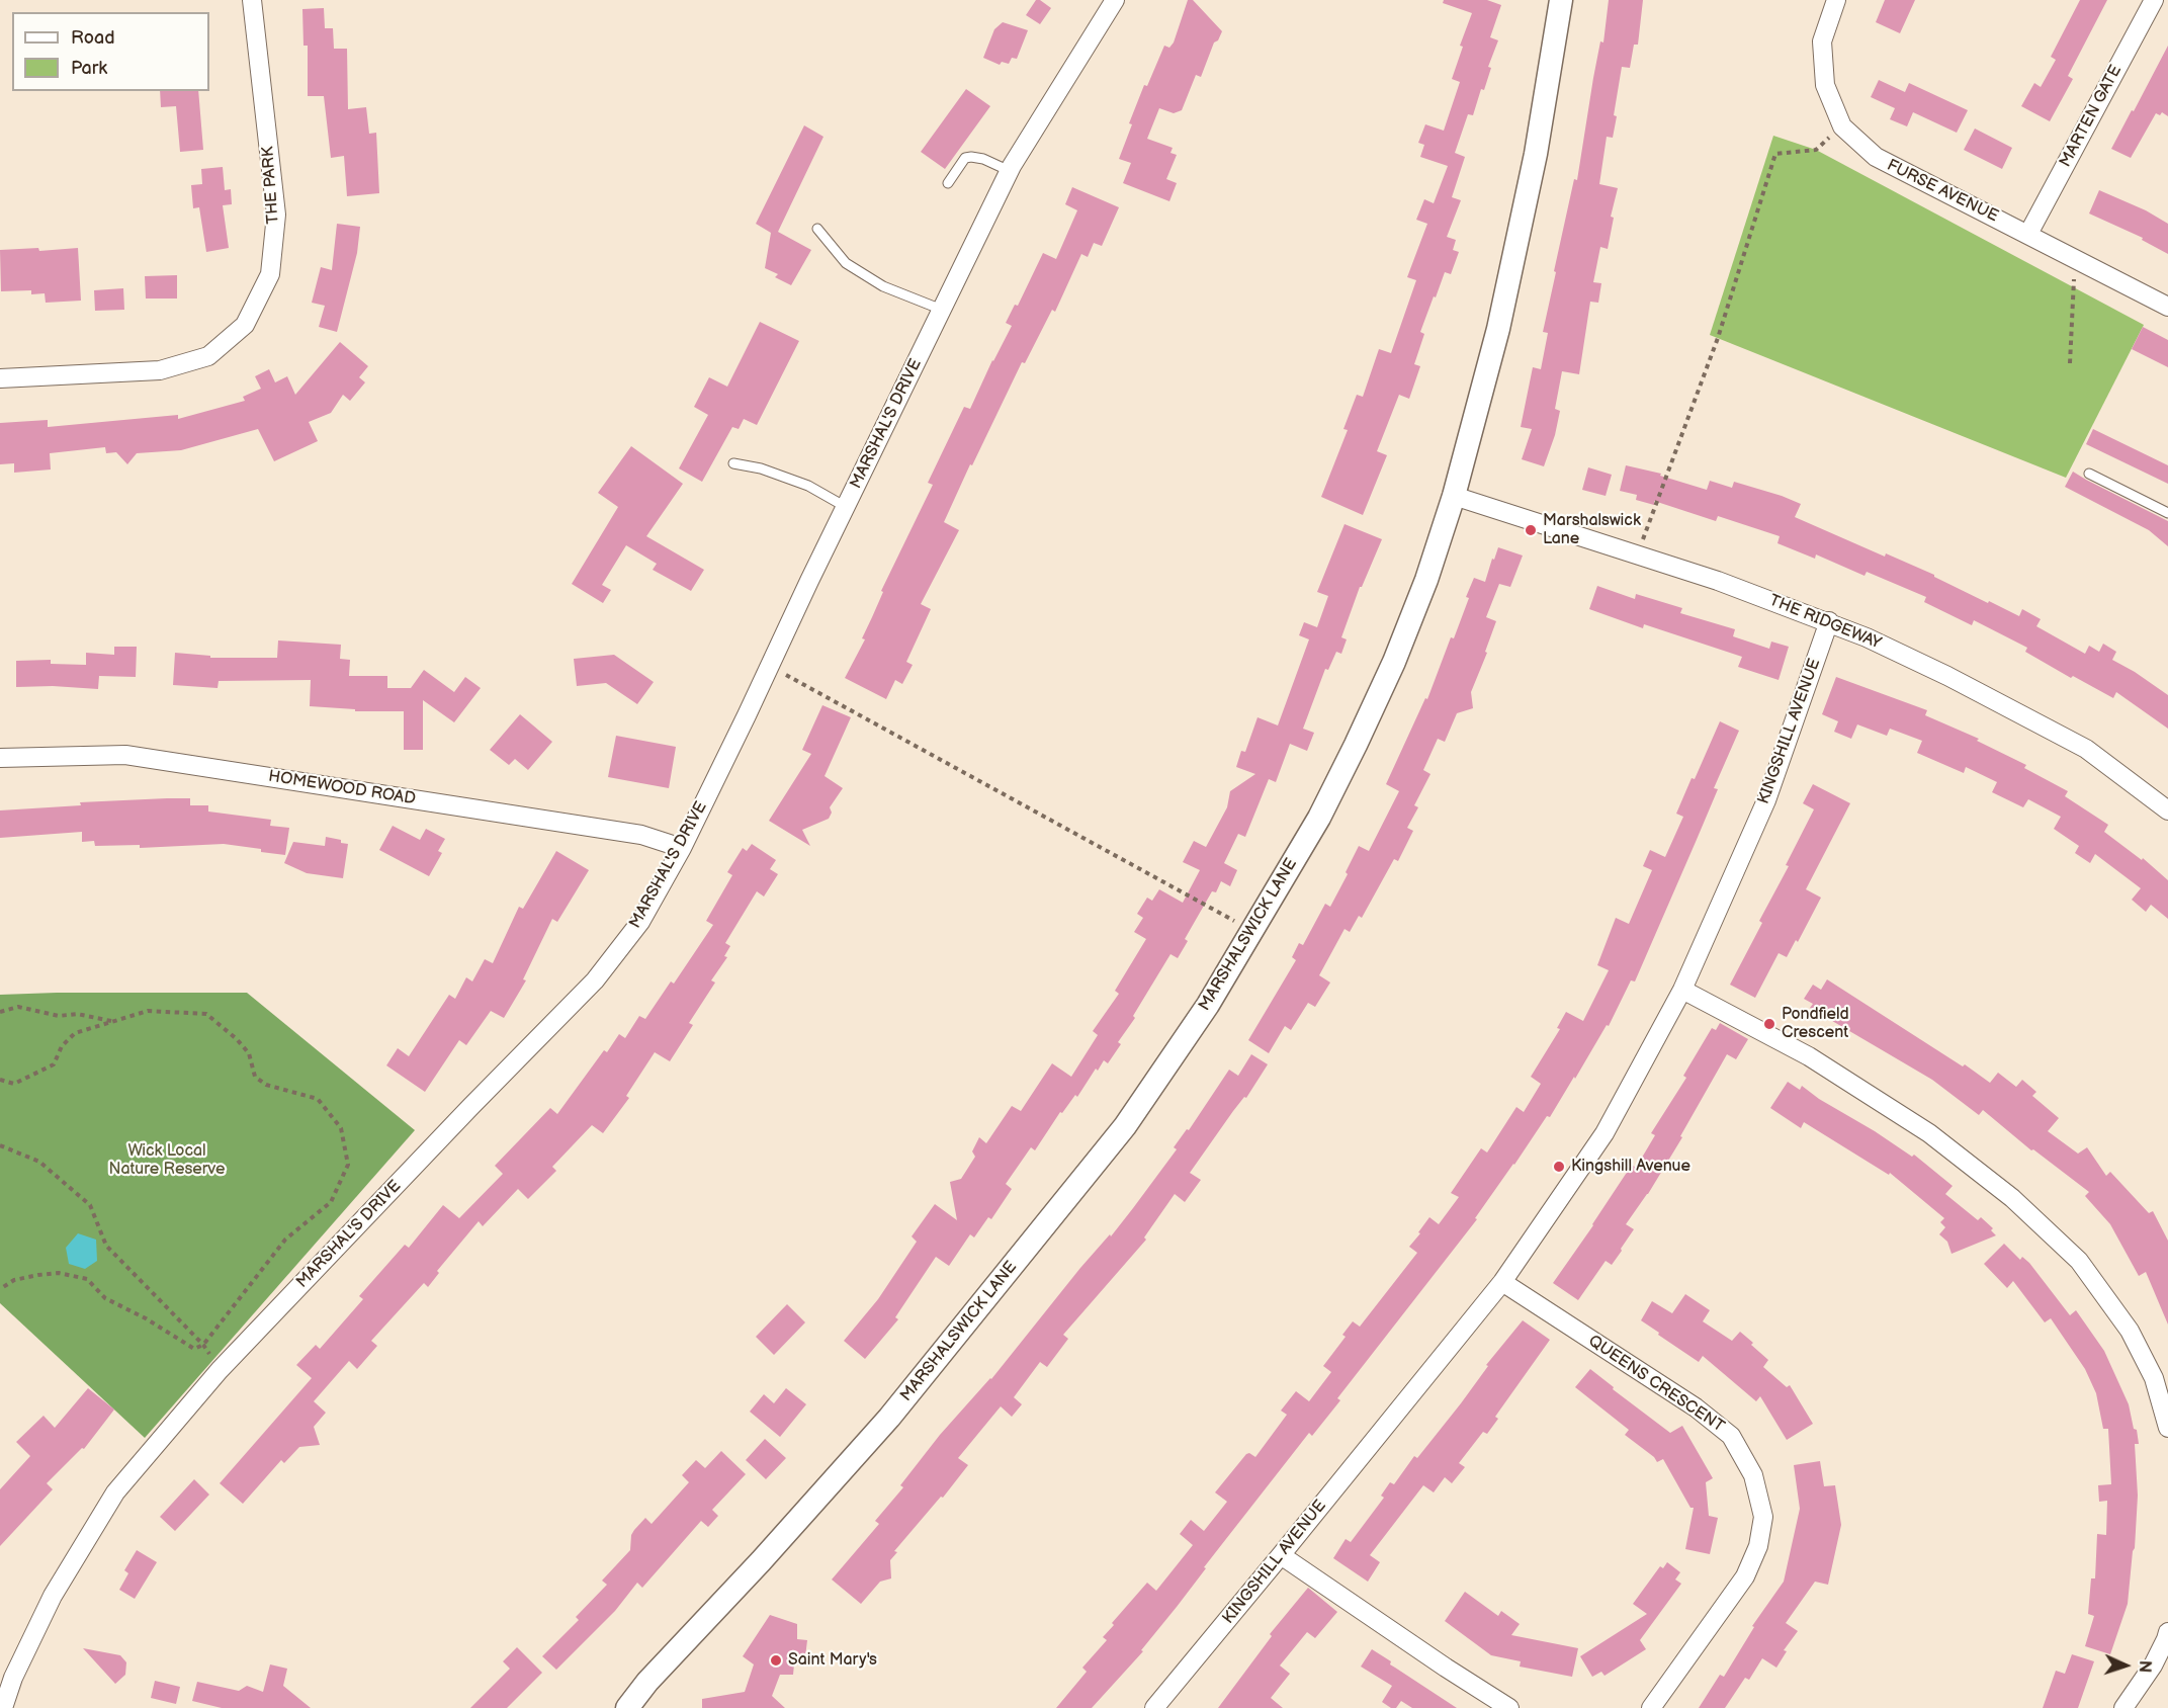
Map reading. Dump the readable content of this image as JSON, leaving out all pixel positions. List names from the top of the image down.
{
  "streets": {
    "street": [
      "MARTEN GATE",
      "THE PARK",
      "FURSE AVENUE",
      "MARSHAL'S DRIVE",
      "THE RIDGEWAY",
      "KINGSHILL AVENUE",
      "HOMEWOOD ROAD",
      "MARSHALSWICK LANE",
      "QUEENS CRESCENT"
    ]
  },
  "crossings": [
    ["MARTEN GATE", "FURSE AVENUE"],
    ["MARSHAL'S DRIVE", "HOMEWOOD ROAD"],
    ["THE RIDGEWAY", "KINGSHILL AVENUE"],
    ["THE RIDGEWAY", "MARSHALSWICK LANE"],
    ["KINGSHILL AVENUE", "QUEENS CRESCENT"]
  ],
  "parks": ["Wick Local Nature Reserve"],
  "places": [
    "Marshalswick Lane",
    "Pondfield Crescent",
    "Kingshill Avenue",
    "Saint Mary's"
  ],
  "legend": ["Road", "Park"],
  "north": "right"
}
